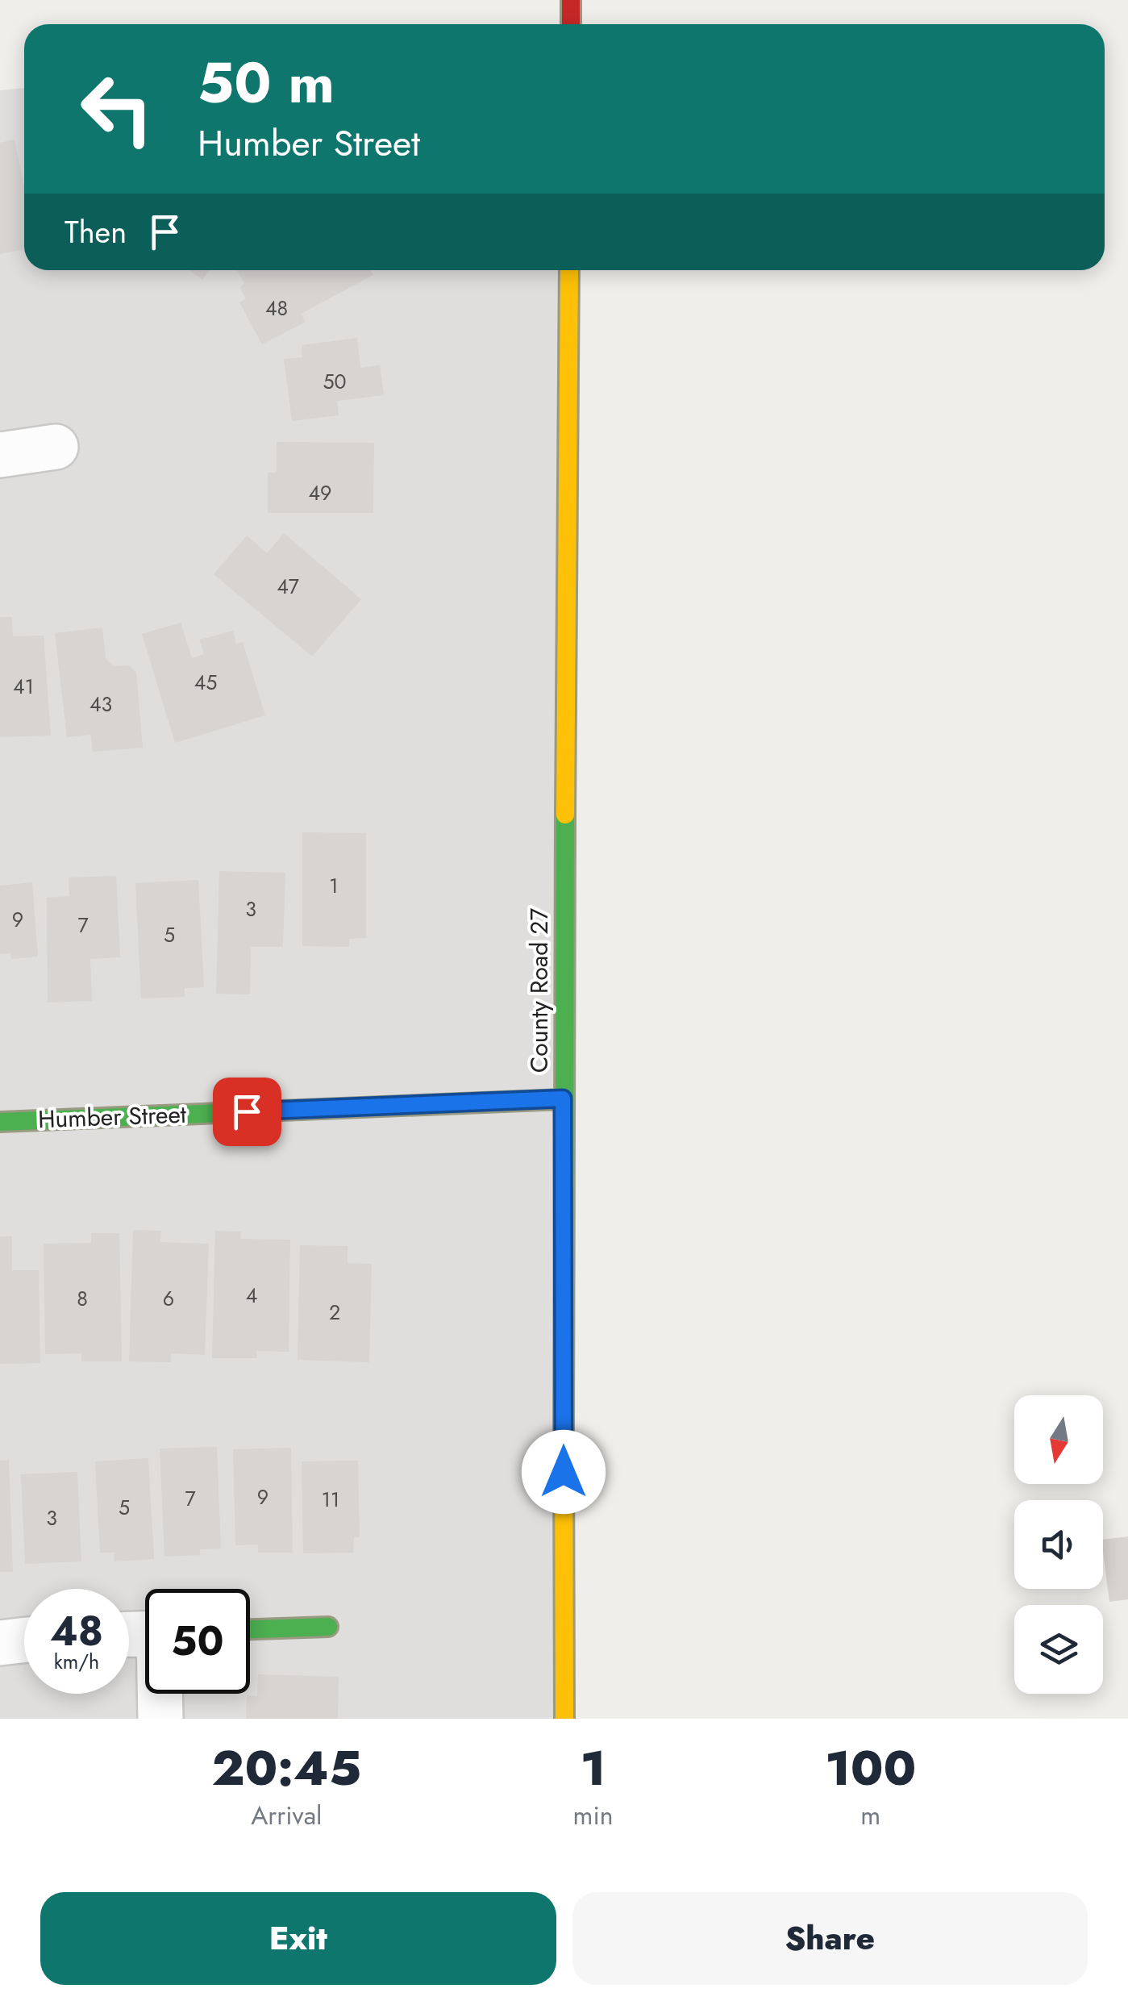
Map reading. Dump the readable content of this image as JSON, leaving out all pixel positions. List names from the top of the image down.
{
  "streets": {
    "main road": ["County Road 27", "Humber Street"]
  },
  "crossings": [
    ["County Road 27", "Humber Street"]
  ],
  "house_numbers": [
    "48",
    "50",
    "49",
    "47",
    "45",
    "41",
    "43",
    "1",
    "3",
    "9",
    "7",
    "5",
    "4",
    "8",
    "6",
    "2",
    "9",
    "7",
    "11",
    "5",
    "3"
  ],
  "north": "bottom",
  "page": {
    "turn": ["50 m", "Humber Street"],
    "then": "Then",
    "speed": "48 km/h",
    "limit": "50",
    "eta": [
      "20:45",
      "Arrival",
      "1",
      "min",
      "100",
      "m"
    ],
    "buttons": ["Exit", "Share"]
  }
}
